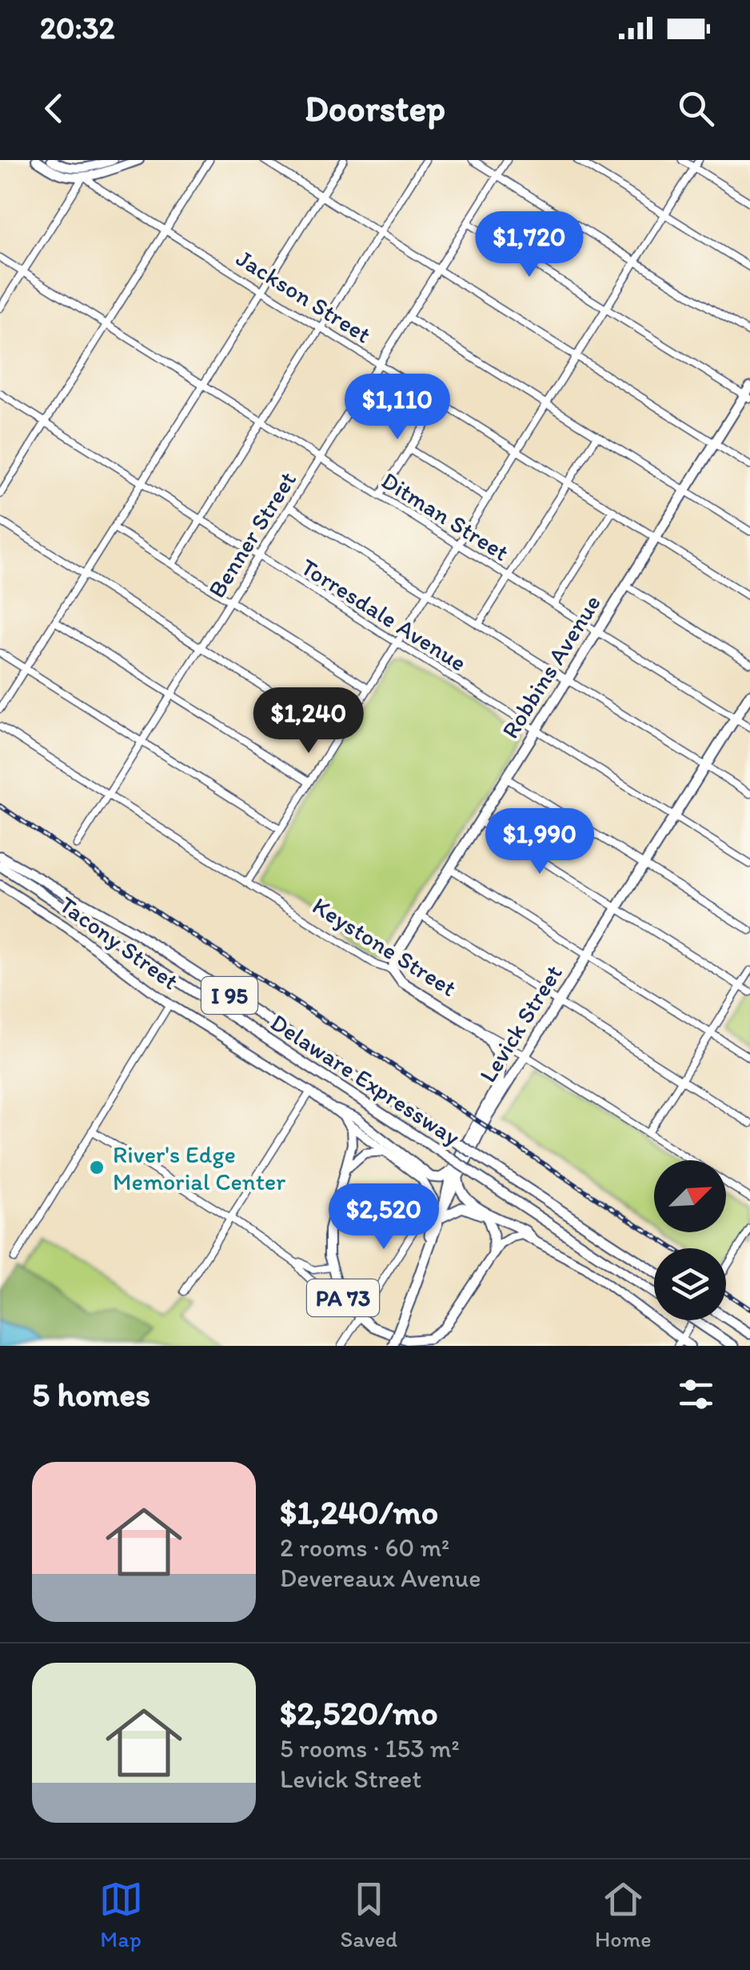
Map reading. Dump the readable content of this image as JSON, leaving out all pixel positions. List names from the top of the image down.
{
  "streets": {
    "highway": [
      "Robbins Avenue",
      "Keystone Street",
      "I 95",
      "Levick Street",
      "Delaware Expressway",
      "PA 73"
    ],
    "main road": ["Tacony Street"],
    "street": [
      "Jackson Street",
      "Ditman Street",
      "Benner Street",
      "Torresdale Avenue"
    ]
  },
  "crossings": [
    ["Jackson Street", "Benner Street"],
    ["Jackson Street", "Robbins Avenue"],
    ["Ditman Street", "Benner Street"],
    ["Ditman Street", "Robbins Avenue"],
    ["Ditman Street", "Levick Street"],
    ["Benner Street", "Torresdale Avenue"],
    ["Benner Street", "Keystone Street"],
    ["Torresdale Avenue", "Robbins Avenue"],
    ["Torresdale Avenue", "Levick Street"],
    ["Robbins Avenue", "Keystone Street"],
    ["Tacony Street", "PA 73"],
    ["Keystone Street", "Levick Street"],
    ["Levick Street", "Delaware Expressway"],
    ["Levick Street", "PA 73"]
  ],
  "places": ["River's Edge Memorial Center"],
  "north": "top right",
  "page": {
    "status": "20:32",
    "header": "Doorstep",
    "price": [
      "$1,720",
      "$1,110",
      "$1,240",
      "$1,990",
      "$2,520"
    ],
    "heading": "5 homes",
    "list": [
      {
        "name": "$1,240/mo",
        "note": "2 rooms · 60 m² · Devereaux Avenue"
      },
      {
        "name": "$2,520/mo",
        "note": "5 rooms · 153 m² · Levick Street"
      }
    ],
    "tabs": ["Map", "Saved", "Home"]
  }
}
